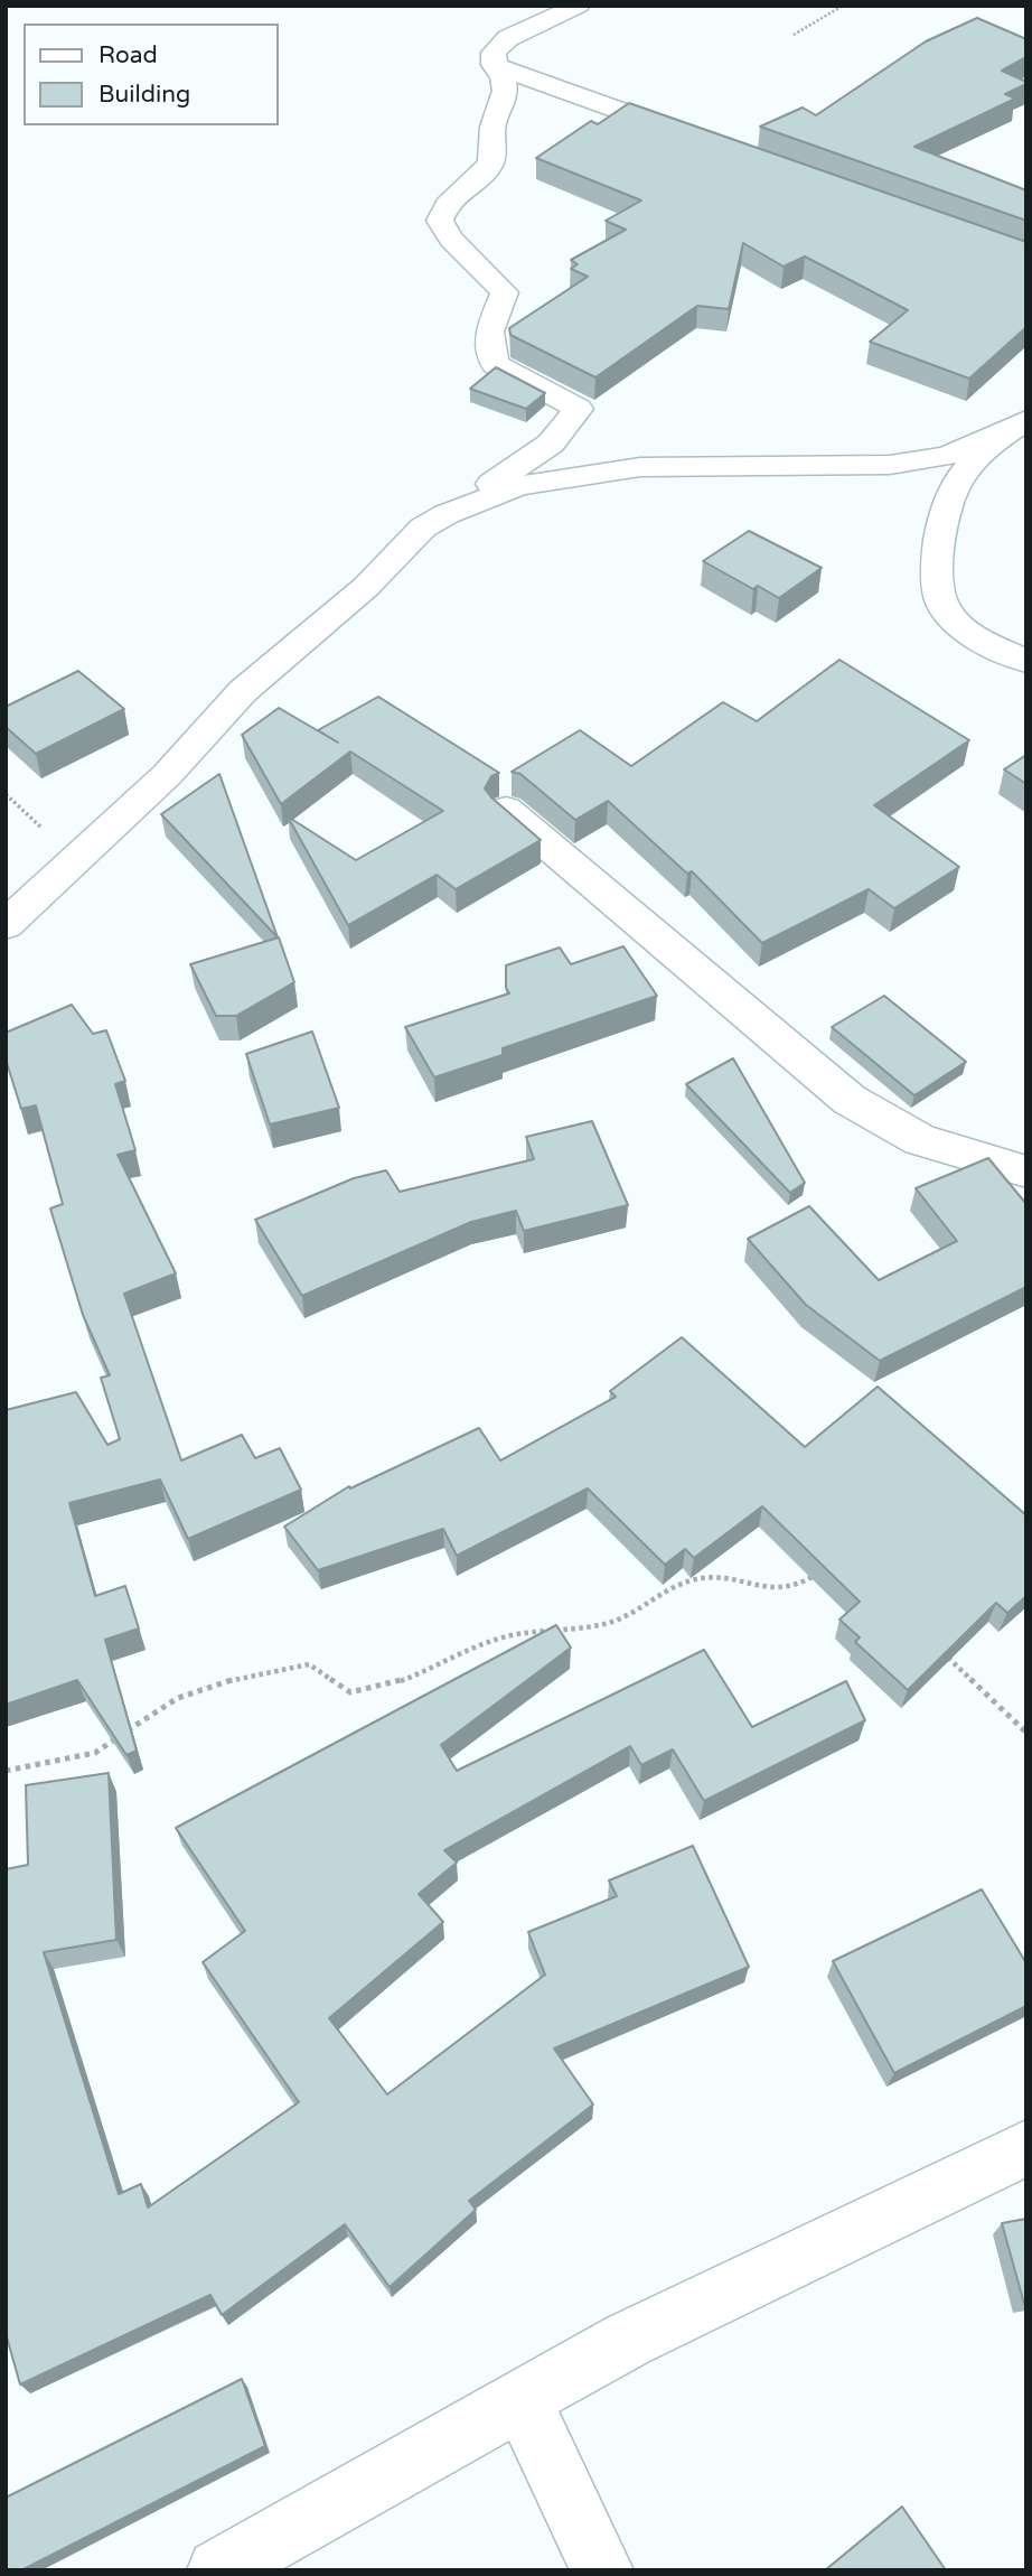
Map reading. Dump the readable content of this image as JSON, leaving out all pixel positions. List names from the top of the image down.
{
  "legend": ["Road", "Building"]
}
